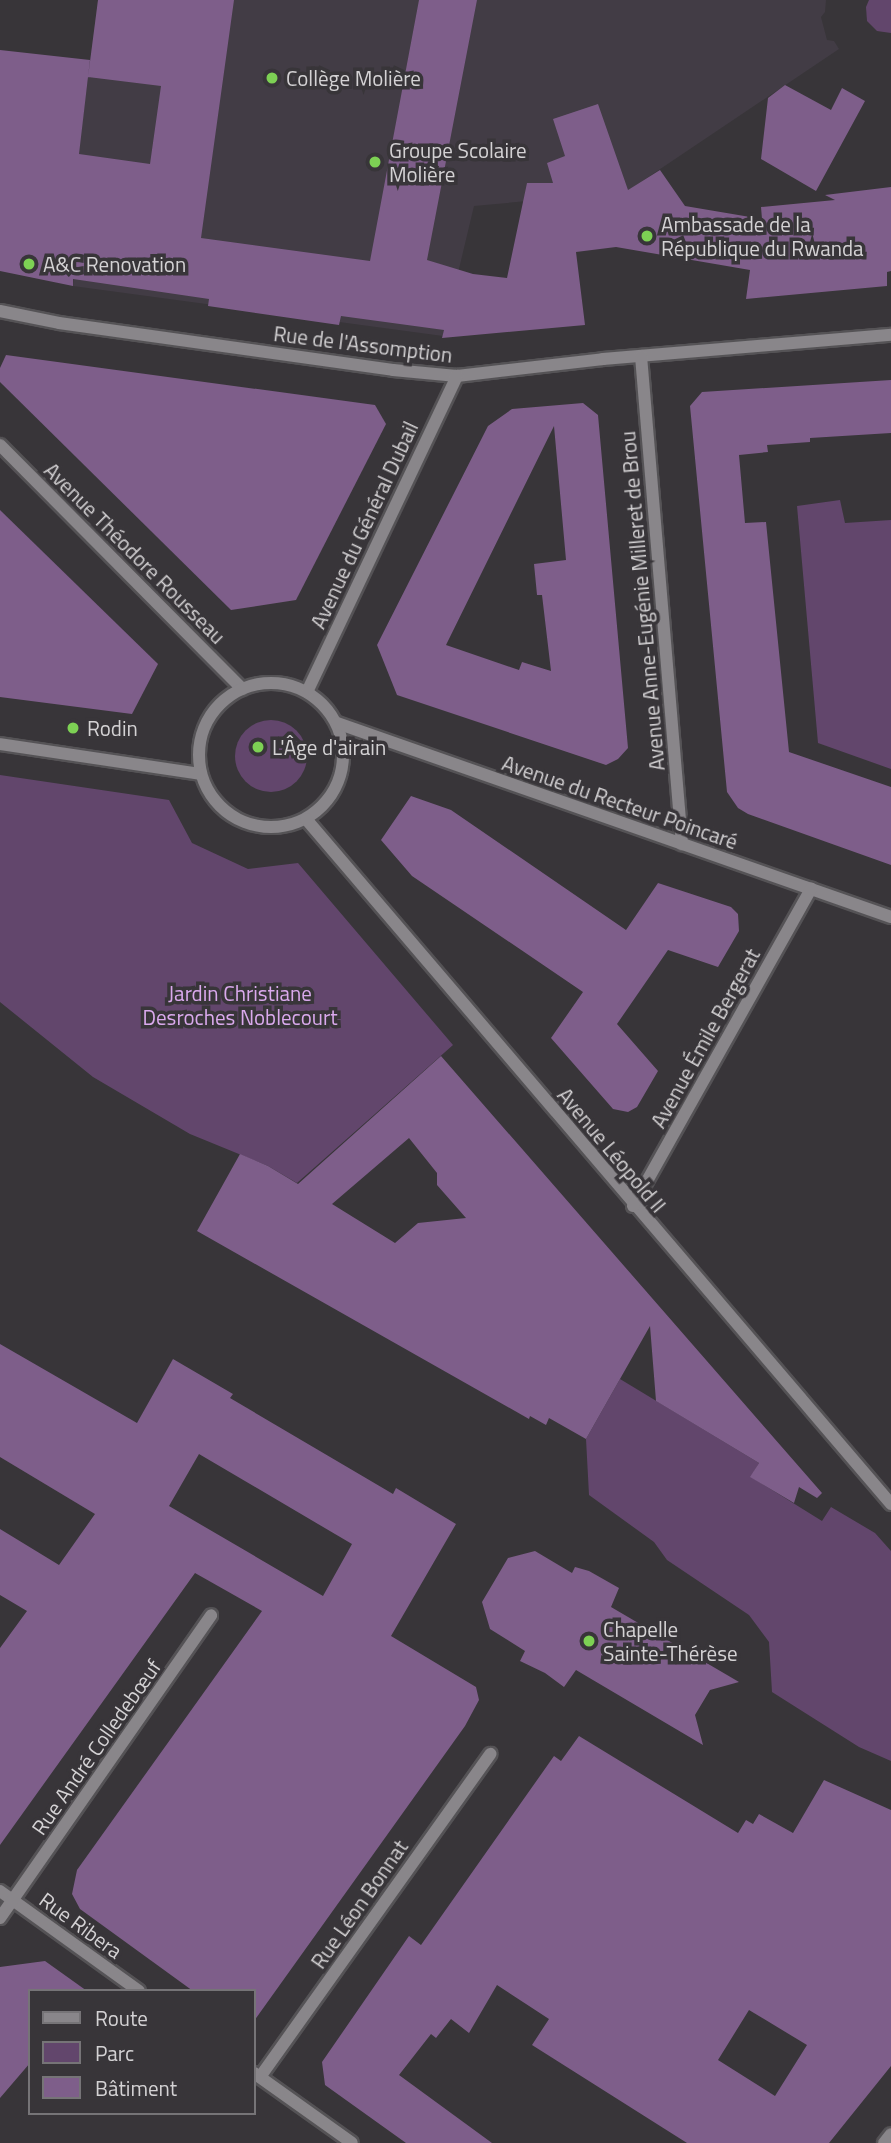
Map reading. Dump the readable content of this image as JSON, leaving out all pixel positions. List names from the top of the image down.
{
  "streets": {
    "street": [
      "Rue de l'Assomption",
      "Avenue du Général Dubail",
      "Avenue Théodore Rousseau",
      "Avenue Anne-Eugénie Milleret de Brou",
      "Avenue du Recteur Poincaré",
      "Avenue Émile Bergerat",
      "Avenue Léopold II",
      "Rue André Colledebœuf",
      "Rue Léon Bonnat",
      "Rue Ribera"
    ]
  },
  "crossings": [
    ["Rue de l'Assomption", "Avenue du Général Dubail"],
    ["Rue de l'Assomption", "Avenue Anne-Eugénie Milleret de Brou"],
    ["Avenue du Général Dubail", "Avenue Théodore Rousseau"],
    ["Avenue du Général Dubail", "Avenue du Recteur Poincaré"],
    ["Avenue du Général Dubail", "Avenue Léopold II"],
    ["Avenue Théodore Rousseau", "Avenue du Recteur Poincaré"],
    ["Avenue Théodore Rousseau", "Avenue Léopold II"],
    ["Avenue Anne-Eugénie Milleret de Brou", "Avenue du Recteur Poincaré"],
    ["Avenue du Recteur Poincaré", "Avenue Émile Bergerat"],
    ["Avenue du Recteur Poincaré", "Avenue Léopold II"],
    ["Avenue Émile Bergerat", "Avenue Léopold II"],
    ["Rue André Colledebœuf", "Rue Ribera"]
  ],
  "parks": ["Jardin Christiane Desroches Noblecourt"],
  "places": [
    "Collège Molière",
    "Groupe Scolaire Molière",
    "Ambassade de la République du Rwanda",
    "A&C Renovation",
    "Rodin",
    "L'Âge d'airain",
    "Chapelle Sainte-Thérèse"
  ],
  "legend": ["Route", "Parc", "Bâtiment"]
}
